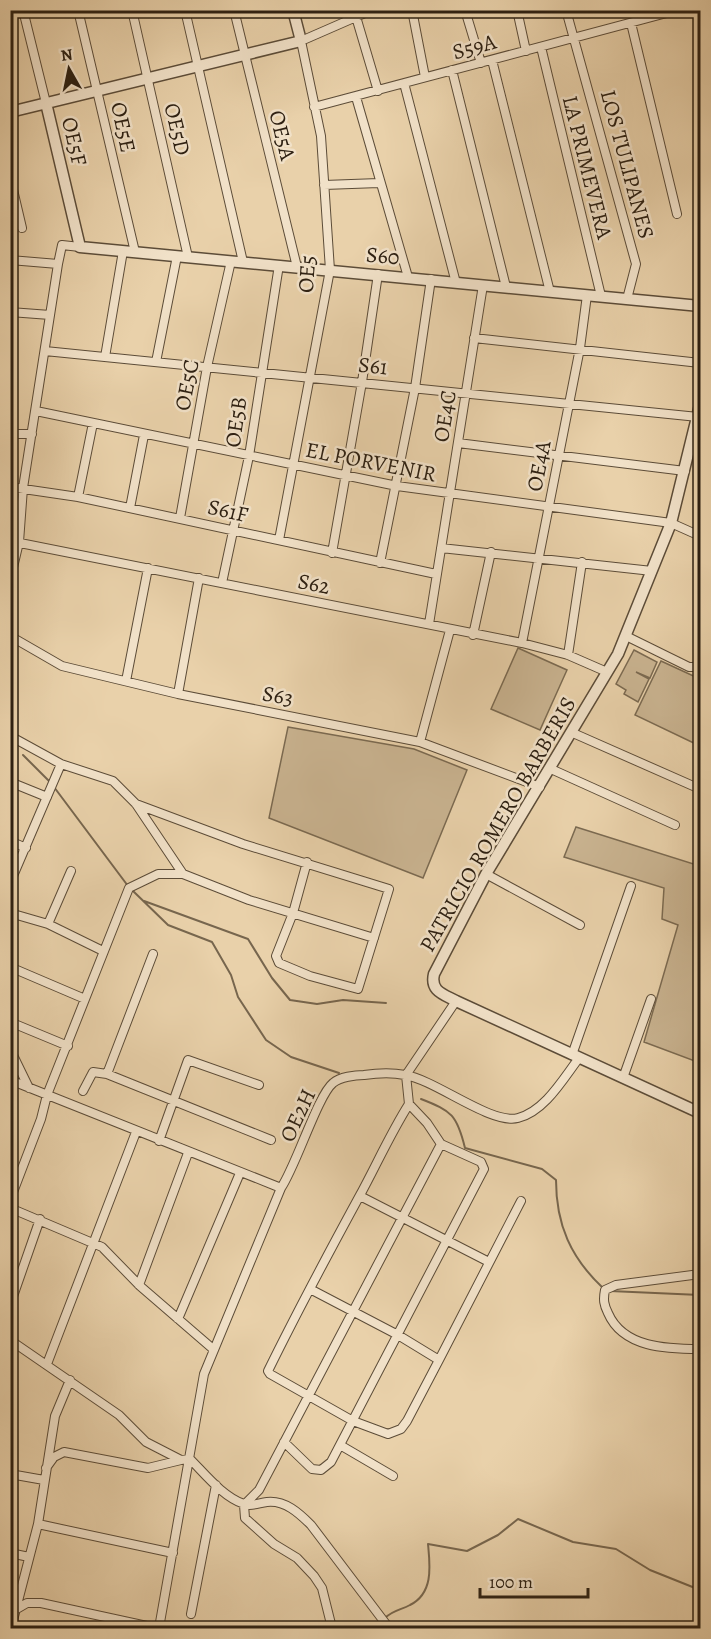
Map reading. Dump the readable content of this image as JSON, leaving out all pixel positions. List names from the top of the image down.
{
  "streets": {
    "street": [
      "S59A",
      "OE5E",
      "OE5D",
      "OE5A",
      "OE5F",
      "LOS TULIPANES",
      "LA PRIMEVERA",
      "S60",
      "OE5",
      "S61",
      "OE5C",
      "OE4C",
      "OE5B",
      "EL PORVENIR",
      "OE4A",
      "S61F",
      "S62",
      "S63",
      "PATRICIO ROMERO BARBERIS",
      "OE2H"
    ]
  },
  "crossings": [
    ["S59A", "LOS TULIPANES"],
    ["S59A", "LA PRIMEVERA"],
    ["S59A", "OE5"],
    ["OE5E", "S60"],
    ["OE5E", "S61"],
    ["OE5D", "S60"],
    ["OE5D", "S61"],
    ["OE5A", "S60"],
    ["OE5F", "S60"],
    ["LOS TULIPANES", "S60"],
    ["LA PRIMEVERA", "S60"],
    ["S60", "OE5"],
    ["S60", "OE5C"],
    ["S60", "OE4C"],
    ["S60", "OE5B"],
    ["S60", "OE4A"],
    ["OE5", "S61"],
    ["OE5", "EL PORVENIR"],
    ["OE5", "S61F"],
    ["S61", "OE5C"],
    ["S61", "OE4C"],
    ["S61", "OE5B"],
    ["S61", "OE4A"],
    ["S61", "PATRICIO ROMERO BARBERIS"],
    ["OE5C", "EL PORVENIR"],
    ["OE5C", "S61F"],
    ["OE4C", "EL PORVENIR"],
    ["OE4C", "S61F"],
    ["OE4C", "S62"],
    ["OE5B", "EL PORVENIR"],
    ["OE5B", "S61F"],
    ["OE5B", "S62"],
    ["EL PORVENIR", "OE4A"],
    ["EL PORVENIR", "PATRICIO ROMERO BARBERIS"],
    ["OE4A", "S62"],
    ["S62", "PATRICIO ROMERO BARBERIS"],
    ["S63", "PATRICIO ROMERO BARBERIS"],
    ["PATRICIO ROMERO BARBERIS", "OE2H"]
  ],
  "scale_bar": "100 m",
  "north": "top"
}
